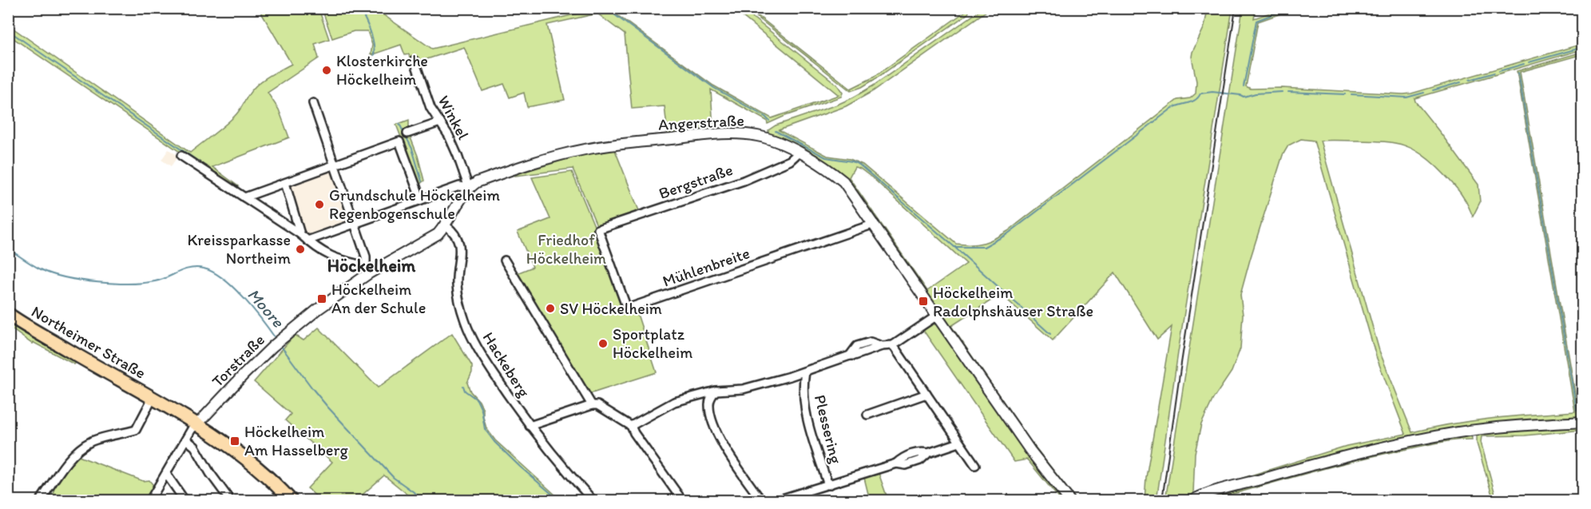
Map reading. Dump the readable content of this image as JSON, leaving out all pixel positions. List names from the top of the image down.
{
  "streets": {
    "main road": ["Northeimer Straße"],
    "street": [
      "Winkel",
      "Angerstraße",
      "Bergstraße",
      "Mühlenbreite",
      "Torstraße",
      "Hackeberg",
      "Plessering"
    ]
  },
  "crossings": [
    ["Winkel", "Angerstraße"],
    ["Angerstraße", "Bergstraße"],
    ["Angerstraße", "Mühlenbreite"],
    ["Bergstraße", "Mühlenbreite"],
    ["Northeimer Straße", "Torstraße"],
    ["Torstraße", "Hackeberg"]
  ],
  "districts": ["Höckelheim"],
  "water": ["Moore"],
  "parks": ["Friedhof Höckelheim"],
  "places": {
    "other": [
      "Klosterkirche Höckelheim",
      "Grundschule Höckelheim Regenbogenschule",
      "Kreissparkasse Northeim",
      "SV Höckelheim",
      "Sportplatz Höckelheim"
    ],
    "transit": ["Höckelheim An der Schule", "Höckelheim Radolphshäuser Straße", "Höckelheim Am Hasselberg"]
  }
}
